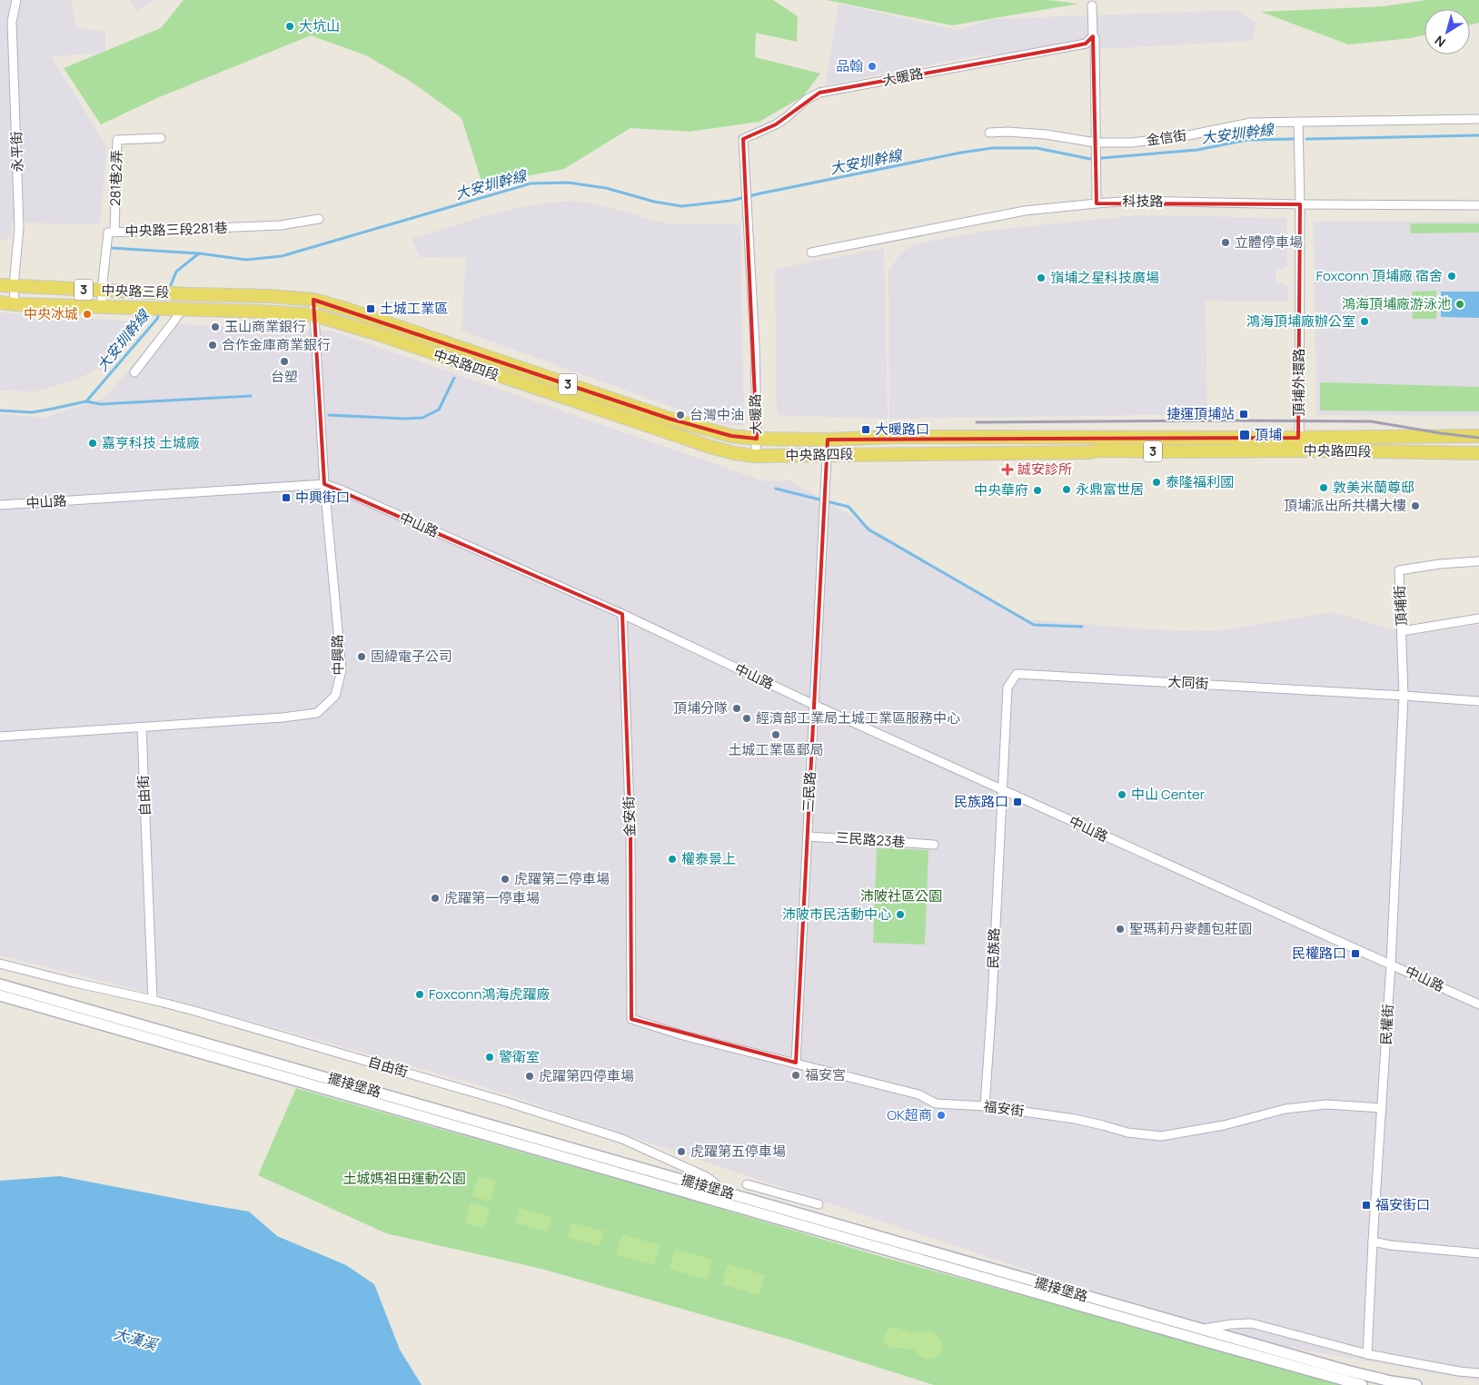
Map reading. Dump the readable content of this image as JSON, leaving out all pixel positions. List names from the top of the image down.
{
  "streets": {
    "main road": ["3", "中央路三段", "中央路四段"],
    "street": [
      "大暖路",
      "金信街",
      "永平街",
      "281巷2弄",
      "科技路",
      "中央路三段281巷",
      "頂埔外環路",
      "中山路",
      "頂埔街",
      "中興路",
      "大同街",
      "三民路",
      "自由街",
      "金安街",
      "三民路23巷",
      "民族路",
      "民權街",
      "擺接堡路",
      "福安街"
    ]
  },
  "crossings": [
    ["大暖路", "中央路四段"],
    ["金信街", "頂埔外環路"],
    ["永平街", "中央路三段"],
    ["281巷2弄", "中央路三段281巷"],
    ["科技路", "頂埔外環路"],
    ["中央路三段281巷", "中央路三段"],
    ["中央路三段", "中央路四段"],
    ["中央路四段", "頂埔外環路"],
    ["中央路四段", "中興路"],
    ["中央路四段", "三民路"],
    ["中山路", "中興路"],
    ["中山路", "大同街"],
    ["中山路", "三民路"],
    ["中山路", "金安街"],
    ["中山路", "民族路"],
    ["中山路", "民權街"],
    ["頂埔街", "大同街"],
    ["頂埔街", "民權街"],
    ["中興路", "自由街"],
    ["大同街", "民族路"],
    ["大同街", "民權街"],
    ["三民路", "三民路23巷"],
    ["三民路", "福安街"],
    ["自由街", "擺接堡路"],
    ["金安街", "福安街"],
    ["民族路", "福安街"],
    ["民權街", "福安街"]
  ],
  "water": ["大安圳幹線", "大漢溪"],
  "parks": ["沛陂社區公園", "土城媽祖田運動公園"],
  "places": {
    "other": [
      "大坑山",
      "品翰",
      "立體停車場",
      "Foxconn 頂埔廠 宿舍",
      "嵿埔之星科技廣場",
      "鴻海頂埔廠游泳池",
      "中央冰城",
      "鴻海頂埔廠辦公室",
      "玉山商業銀行",
      "合作金庫商業銀行",
      "台塑",
      "台灣中油",
      "嘉亨科技 土城廠",
      "泰隆福利國",
      "敦美米蘭尊邸",
      "永鼎富世居",
      "中央華府",
      "頂埔派出所共構大樓",
      "固緯電子公司",
      "頂埔分隊",
      "經濟部工業局土城工業區服務中心",
      "土城工業區郵局",
      "中山 Center",
      "權泰景上",
      "虎躍第二停車場",
      "虎躍第一停車場",
      "沛陂市民活動中心",
      "聖瑪莉丹麥麵包莊園",
      "Foxconn鴻海虎躍廠",
      "警衛室",
      "福安宮",
      "虎躍第四停車場",
      "OK超商",
      "虎躍第五停車場"
    ],
    "transit": [
      "土城工業區",
      "捷運頂埔站",
      "大暖路口",
      "頂埔",
      "中興街口",
      "民族路口",
      "民權路口",
      "福安街口"
    ],
    "health": ["誠安診所"]
  },
  "north": "bottom left"
}
